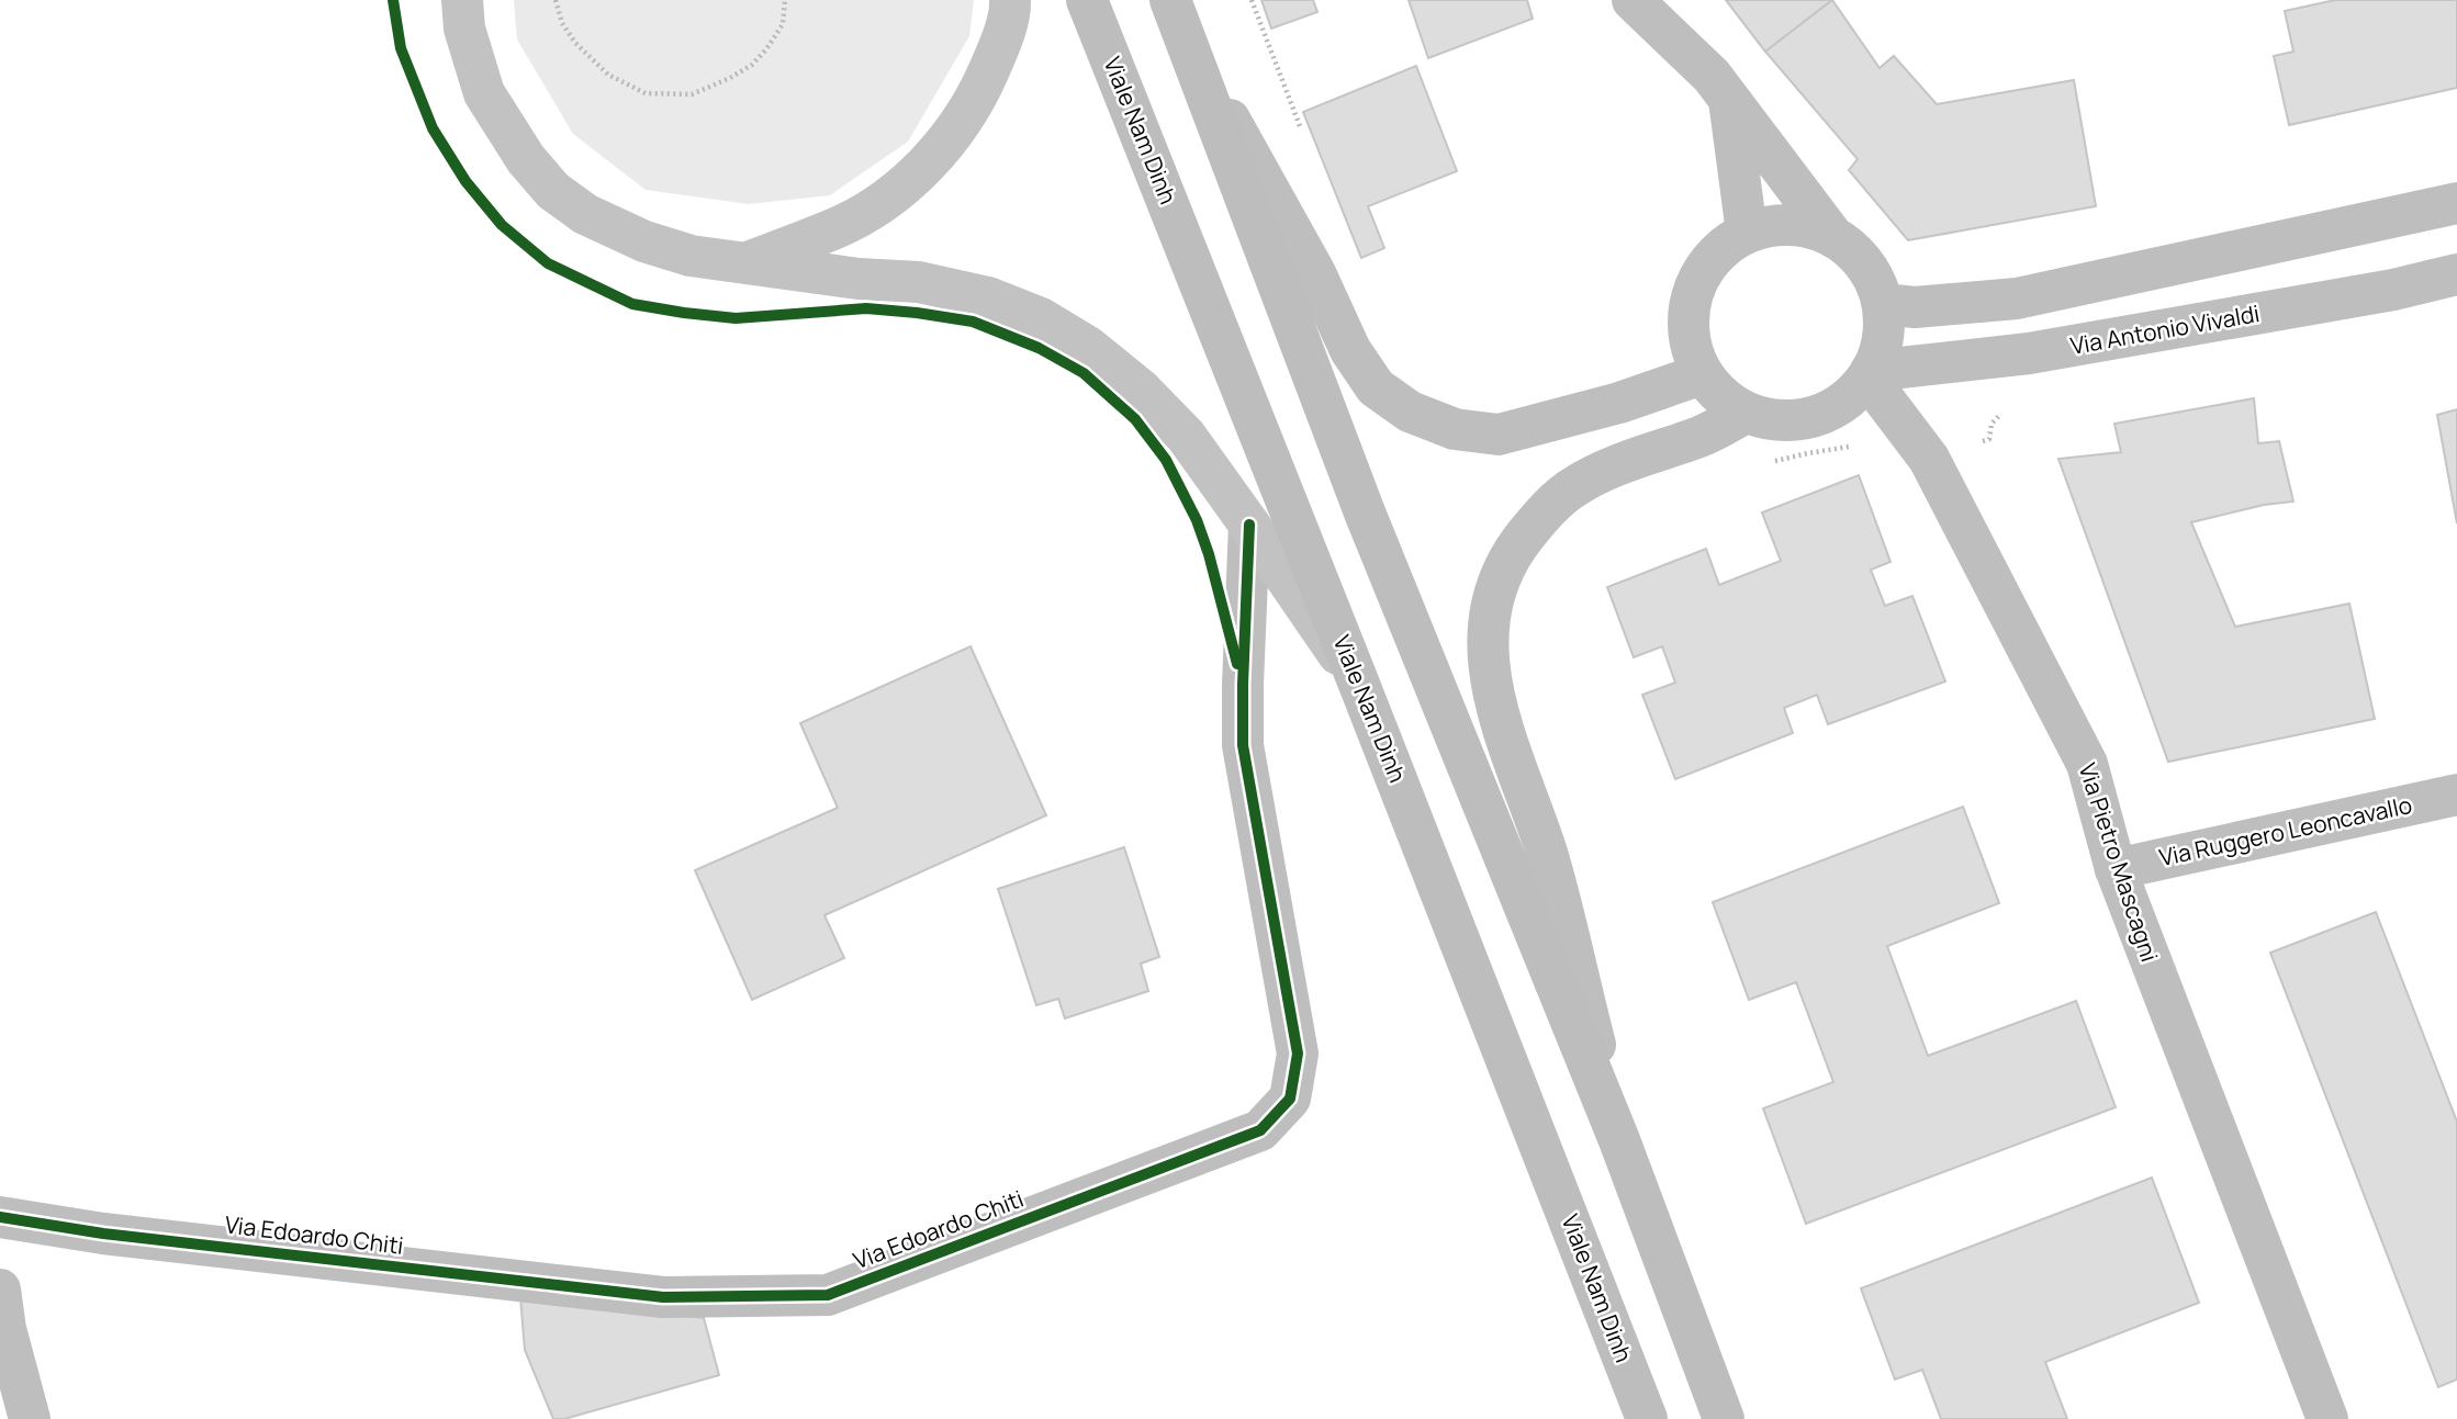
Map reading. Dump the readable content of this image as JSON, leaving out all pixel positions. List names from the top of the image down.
{
  "streets": {
    "main road": ["Viale Nam Dinh"],
    "street": [
      "Via Antonio Vivaldi",
      "Via Ruggero Leoncavallo",
      "Via Pietro Mascagni",
      "Via Edoardo Chiti"
    ]
  },
  "crossings": [
    ["Via Antonio Vivaldi", "Via Pietro Mascagni"],
    ["Via Ruggero Leoncavallo", "Via Pietro Mascagni"]
  ]
}
